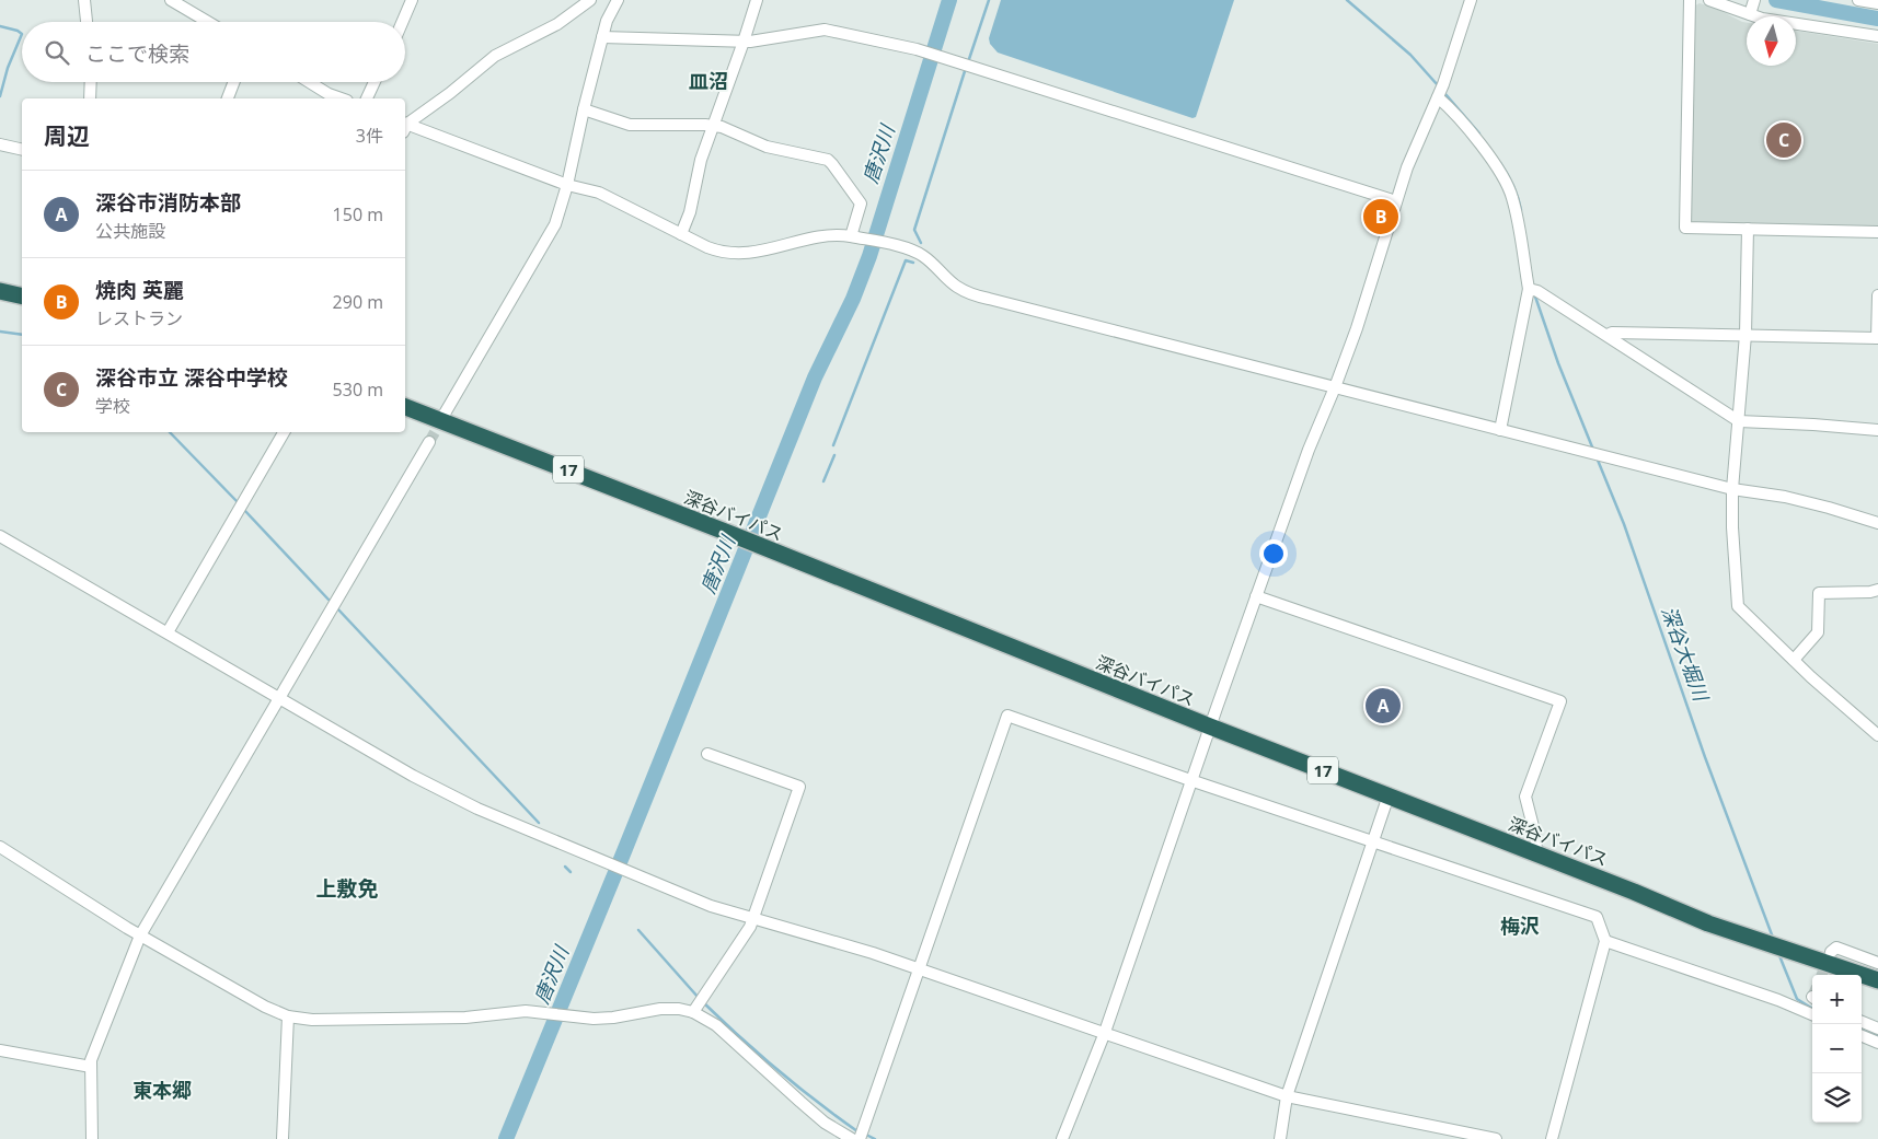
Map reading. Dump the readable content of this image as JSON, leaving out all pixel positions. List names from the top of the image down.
{
  "streets": {
    "highway": ["17", "深谷バイパス"]
  },
  "districts": [
    "皿沼",
    "上敷免",
    "梅沢",
    "東本郷"
  ],
  "water": ["唐沢川", "深谷大堀川"],
  "north": "bottom",
  "page": {
    "search": "ここで検索",
    "heading": ["周辺", "3件"],
    "pins": ["C", "B", "A"],
    "list": [
      {
        "mark": "A",
        "name": "深谷市消防本部",
        "note": "公共施設",
        "value": "150 m"
      },
      {
        "mark": "B",
        "name": "焼肉 英麗",
        "note": "レストラン",
        "value": "290 m"
      },
      {
        "mark": "C",
        "name": "深谷市立 深谷中学校",
        "note": "学校",
        "value": "530 m"
      }
    ],
    "map_buttons": ["+", "−"]
  }
}
